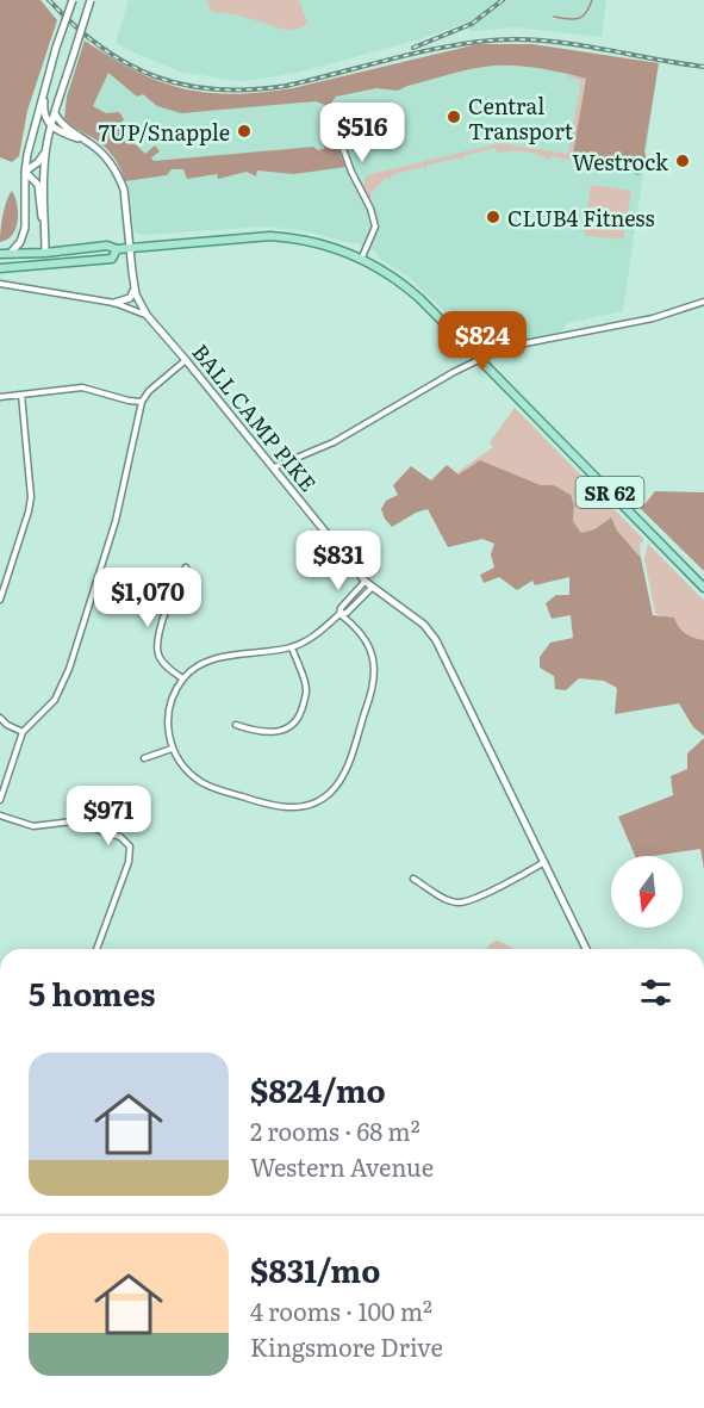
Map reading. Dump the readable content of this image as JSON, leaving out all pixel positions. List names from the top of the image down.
{
  "streets": {
    "main road": ["SR 62"],
    "street": ["BALL CAMP PIKE"]
  },
  "places": [
    "Central Transport",
    "7UP/Snapple",
    "Westrock",
    "CLUB4 Fitness"
  ],
  "north": "bottom",
  "page": {
    "price": [
      "$516",
      "$824",
      "$831",
      "$1,070",
      "$971"
    ],
    "heading": "5 homes",
    "list": [
      {
        "name": "$824/mo",
        "note": "2 rooms · 68 m² · Western Avenue"
      },
      {
        "name": "$831/mo",
        "note": "4 rooms · 100 m² · Kingsmore Drive"
      }
    ]
  }
}
